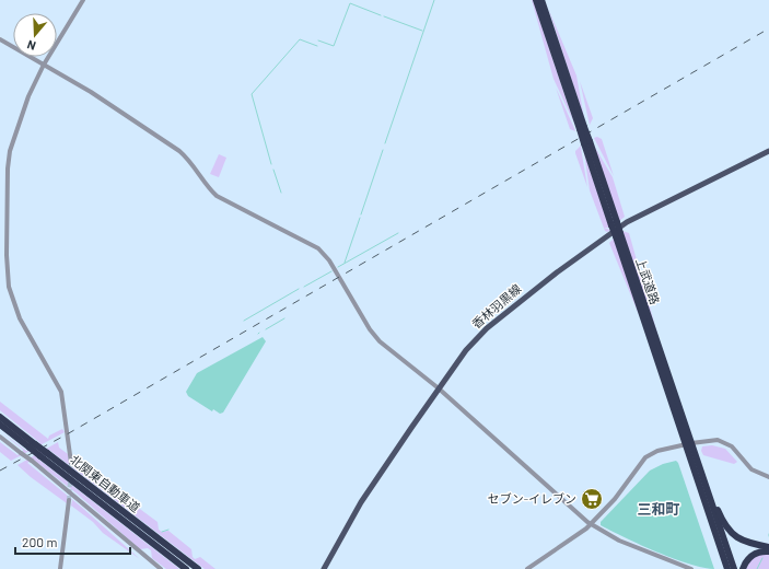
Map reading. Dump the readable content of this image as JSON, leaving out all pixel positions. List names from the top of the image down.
{
  "streets": {
    "highway": ["上武道路", "北関東自動車道"],
    "main road": ["香林羽黒線"]
  },
  "districts": ["三和町"],
  "places": {
    "supermarket": ["セブン-イレブン"]
  },
  "scale_bar": "200 m",
  "north": "bottom"
}
